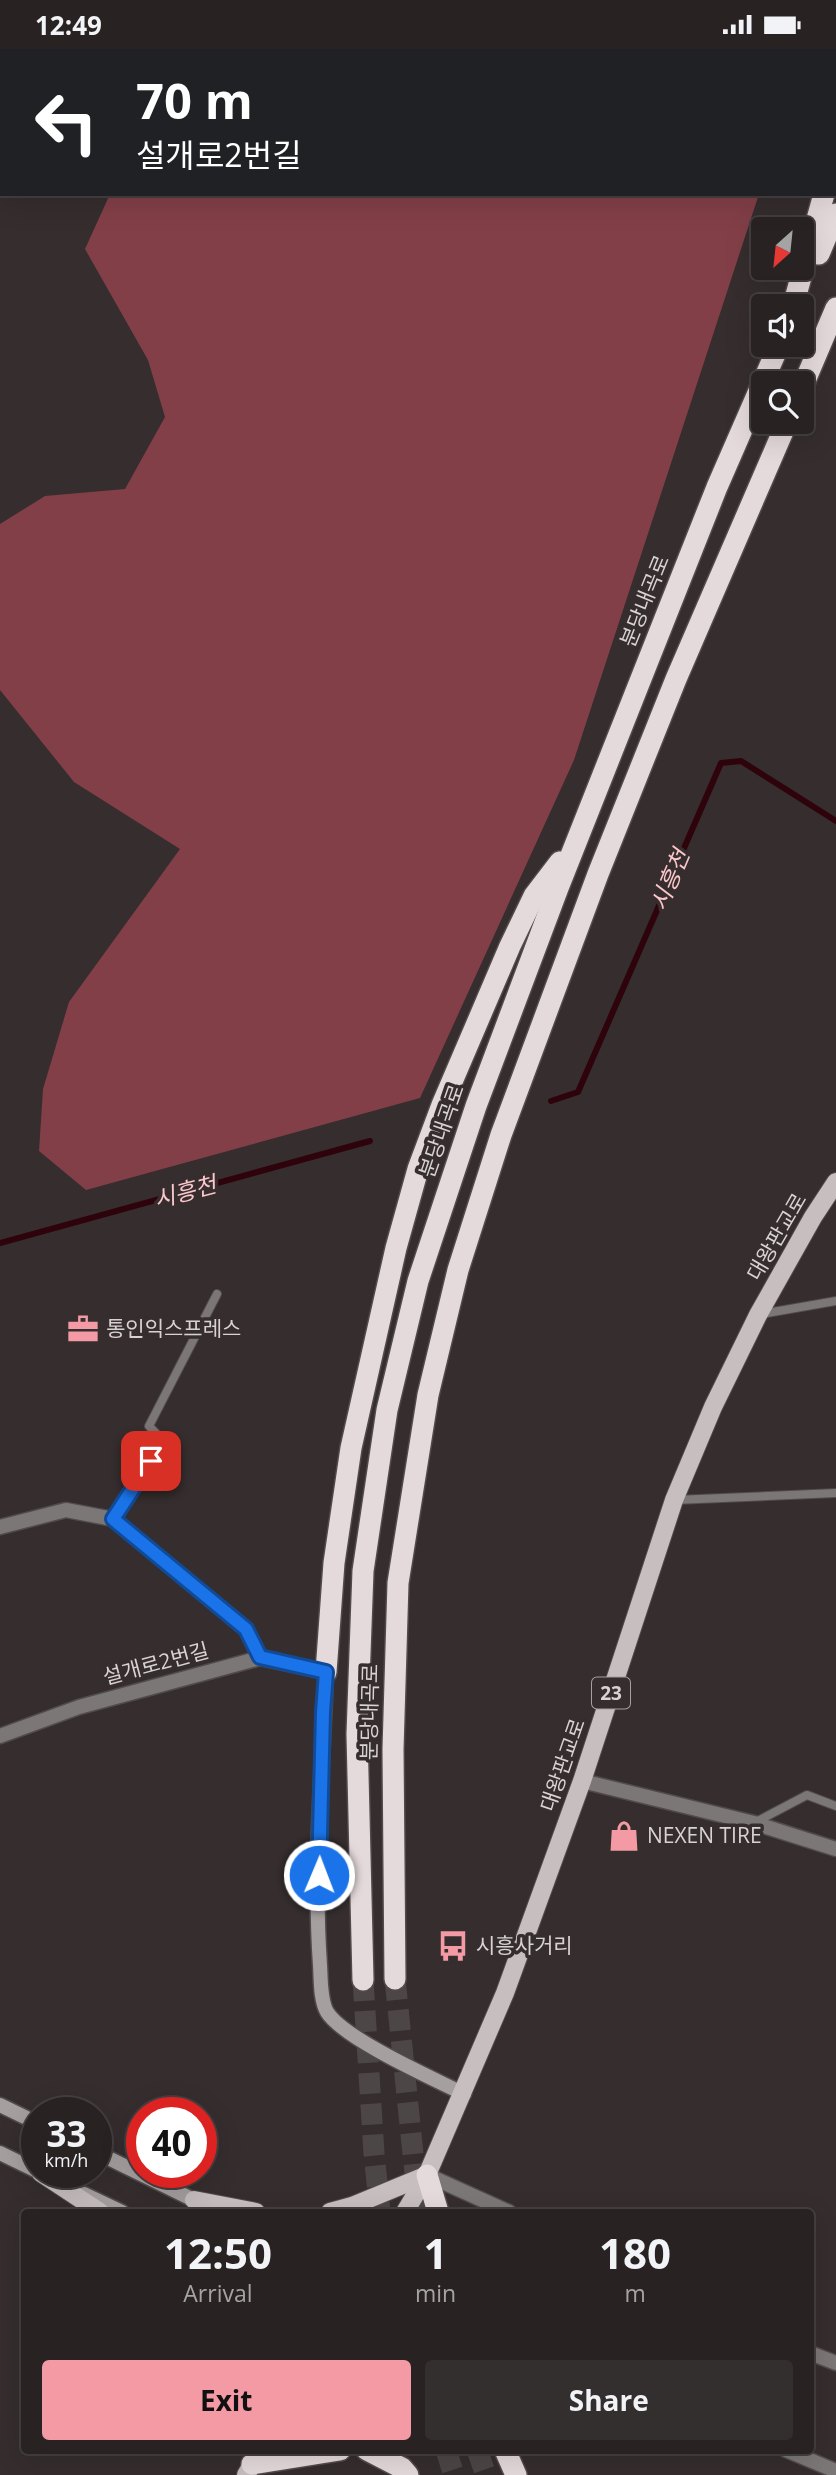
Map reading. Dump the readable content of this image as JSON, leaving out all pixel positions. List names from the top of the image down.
{
  "streets": {
    "highway": ["분당내곡로"],
    "main road": ["대왕판교로", "23"],
    "street": ["설개로2번길"]
  },
  "water": ["시흥천"],
  "places": {
    "office": ["통인익스프레스"],
    "shop": ["NEXEN TIRE"],
    "bus stop": ["시흥사거리"]
  },
  "north": "bottom left",
  "page": {
    "status": "12:49",
    "turn": ["70 m", "설개로2번길"],
    "speed": "33 km/h",
    "limit": "40",
    "eta": [
      "12:50",
      "Arrival",
      "1",
      "min",
      "180",
      "m"
    ],
    "buttons": ["Exit", "Share"]
  }
}
